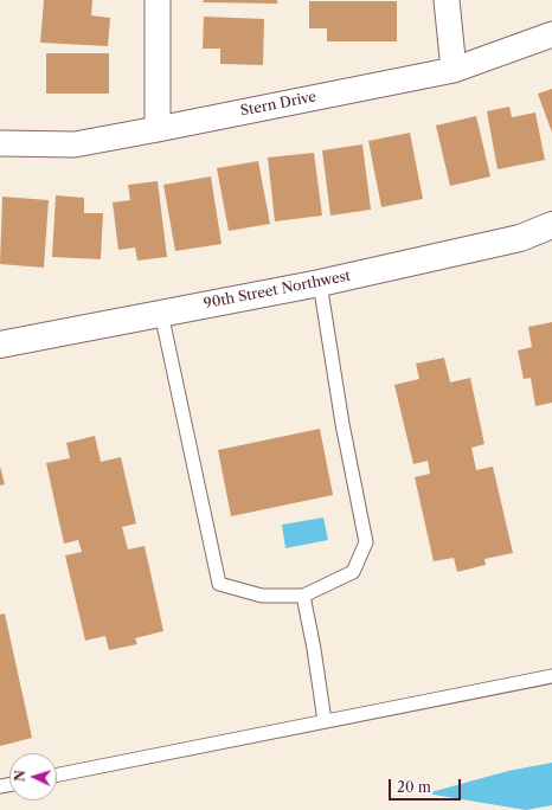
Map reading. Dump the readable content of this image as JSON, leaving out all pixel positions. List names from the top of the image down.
{
  "streets": {
    "street": ["Stern Drive", "90th Street Northwest"]
  },
  "scale_bar": "20 m",
  "north": "left"
}
